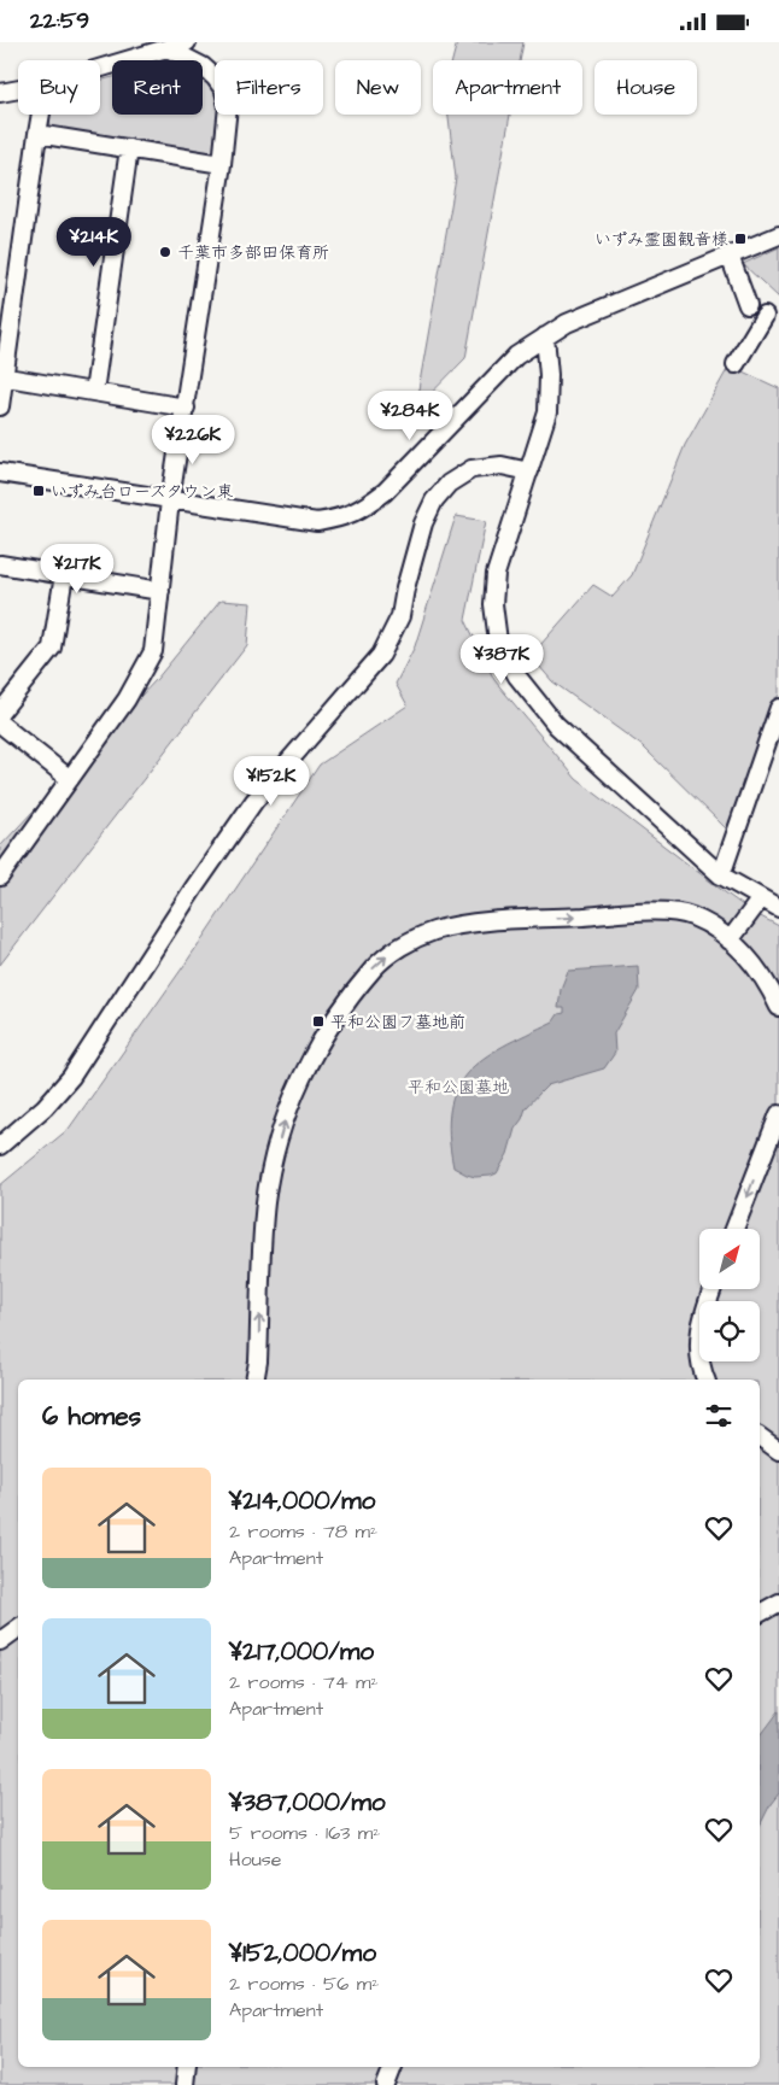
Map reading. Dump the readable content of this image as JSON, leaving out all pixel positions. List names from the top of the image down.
{
  "parks": ["平和公園墓地"],
  "places": {
    "transit": ["いずみ霊園観音様", "いずみ台ローズタウン東", "平和公園フ墓地前"],
    "other": ["千葉市多部田保育所"]
  },
  "north": "top right",
  "page": {
    "status": "22:59",
    "chip": [
      "Buy",
      "Rent",
      "Filters",
      "New",
      "Apartment",
      "House"
    ],
    "price": [
      "¥214K",
      "¥284K",
      "¥226K",
      "¥217K",
      "¥387K",
      "¥152K"
    ],
    "heading": "6 homes",
    "list": [
      {
        "name": "¥214,000/mo",
        "note": "2 rooms · 78 m² · Apartment"
      },
      {
        "name": "¥217,000/mo",
        "note": "2 rooms · 74 m² · Apartment"
      },
      {
        "name": "¥387,000/mo",
        "note": "5 rooms · 163 m² · House"
      },
      {
        "name": "¥152,000/mo",
        "note": "2 rooms · 56 m² · Apartment"
      }
    ]
  }
}
